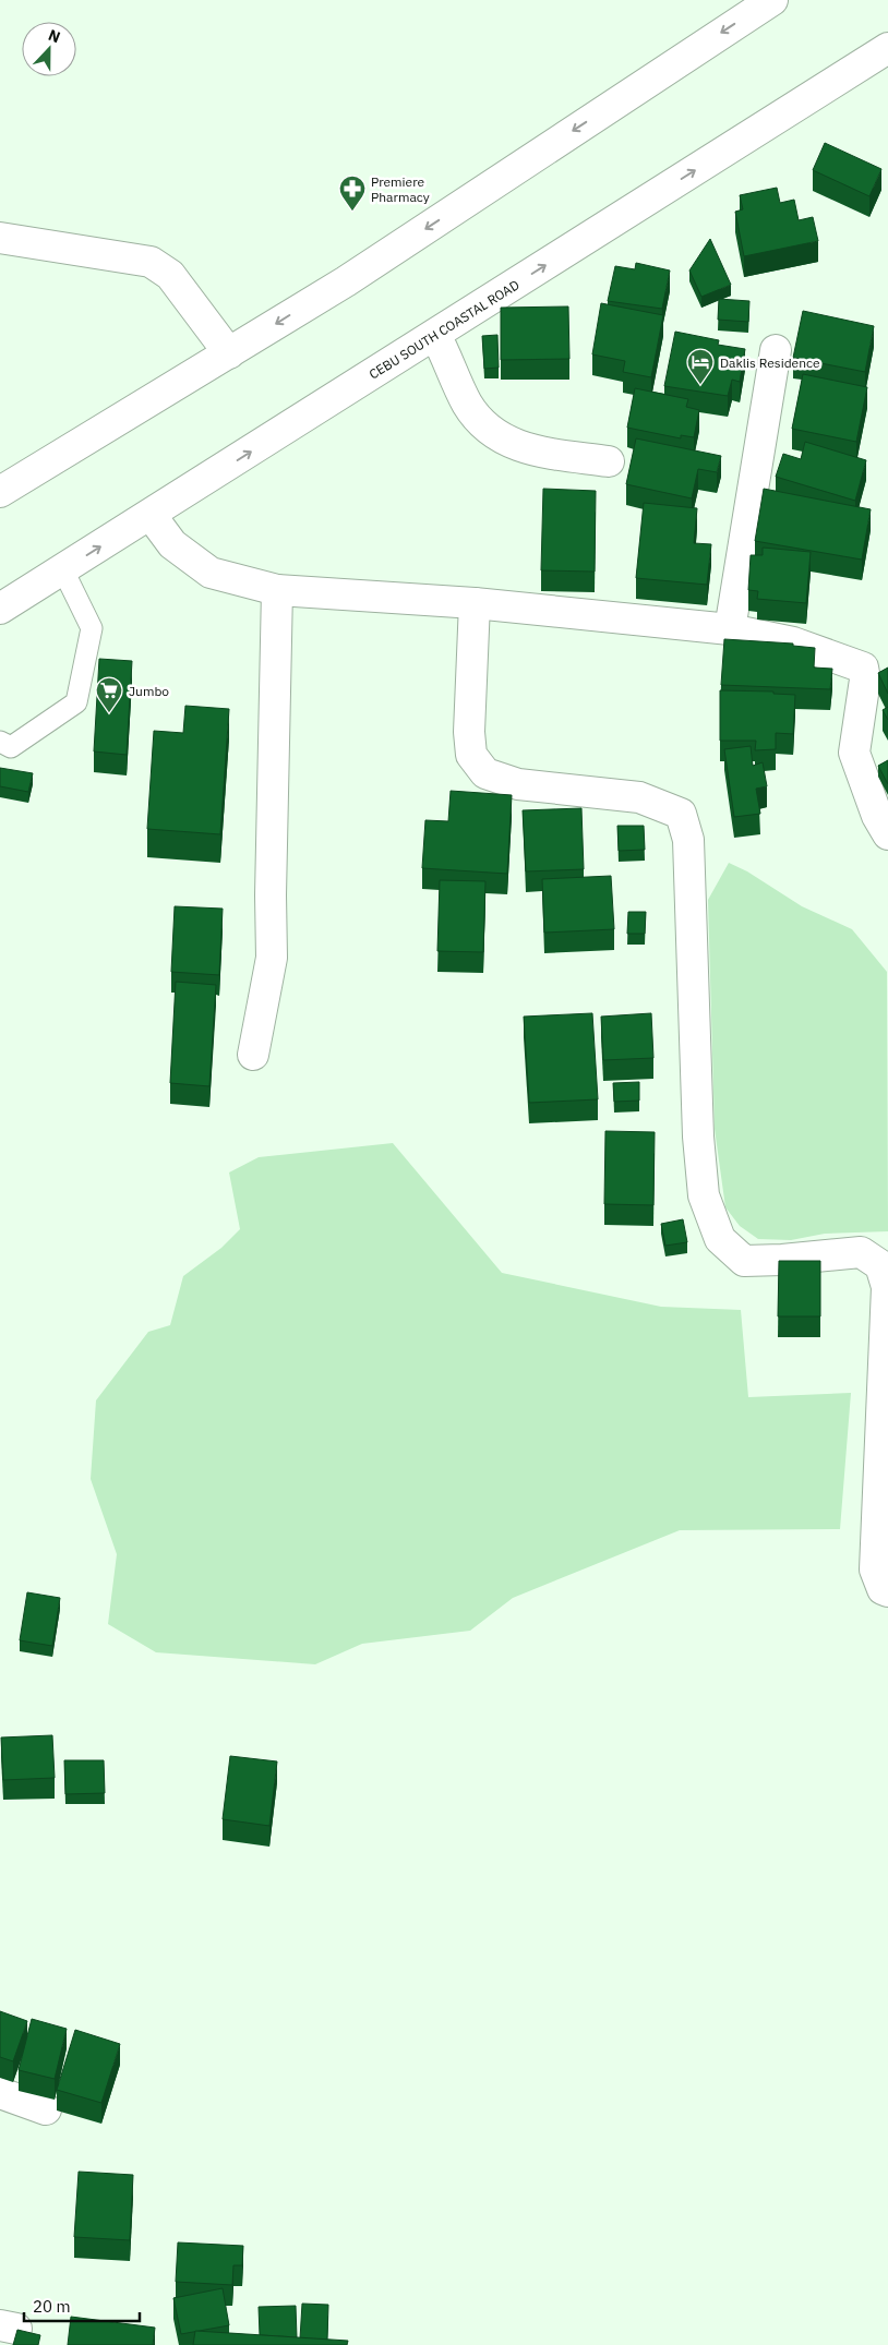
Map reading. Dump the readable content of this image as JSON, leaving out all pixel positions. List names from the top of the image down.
{
  "streets": {
    "main road": ["CEBU SOUTH COASTAL ROAD"]
  },
  "places": {
    "pharmacy": ["Premiere Pharmacy"],
    "hotel": ["Daklis Residence"],
    "supermarket": ["Jumbo"]
  },
  "scale_bar": "20 m",
  "north": "top"
}
